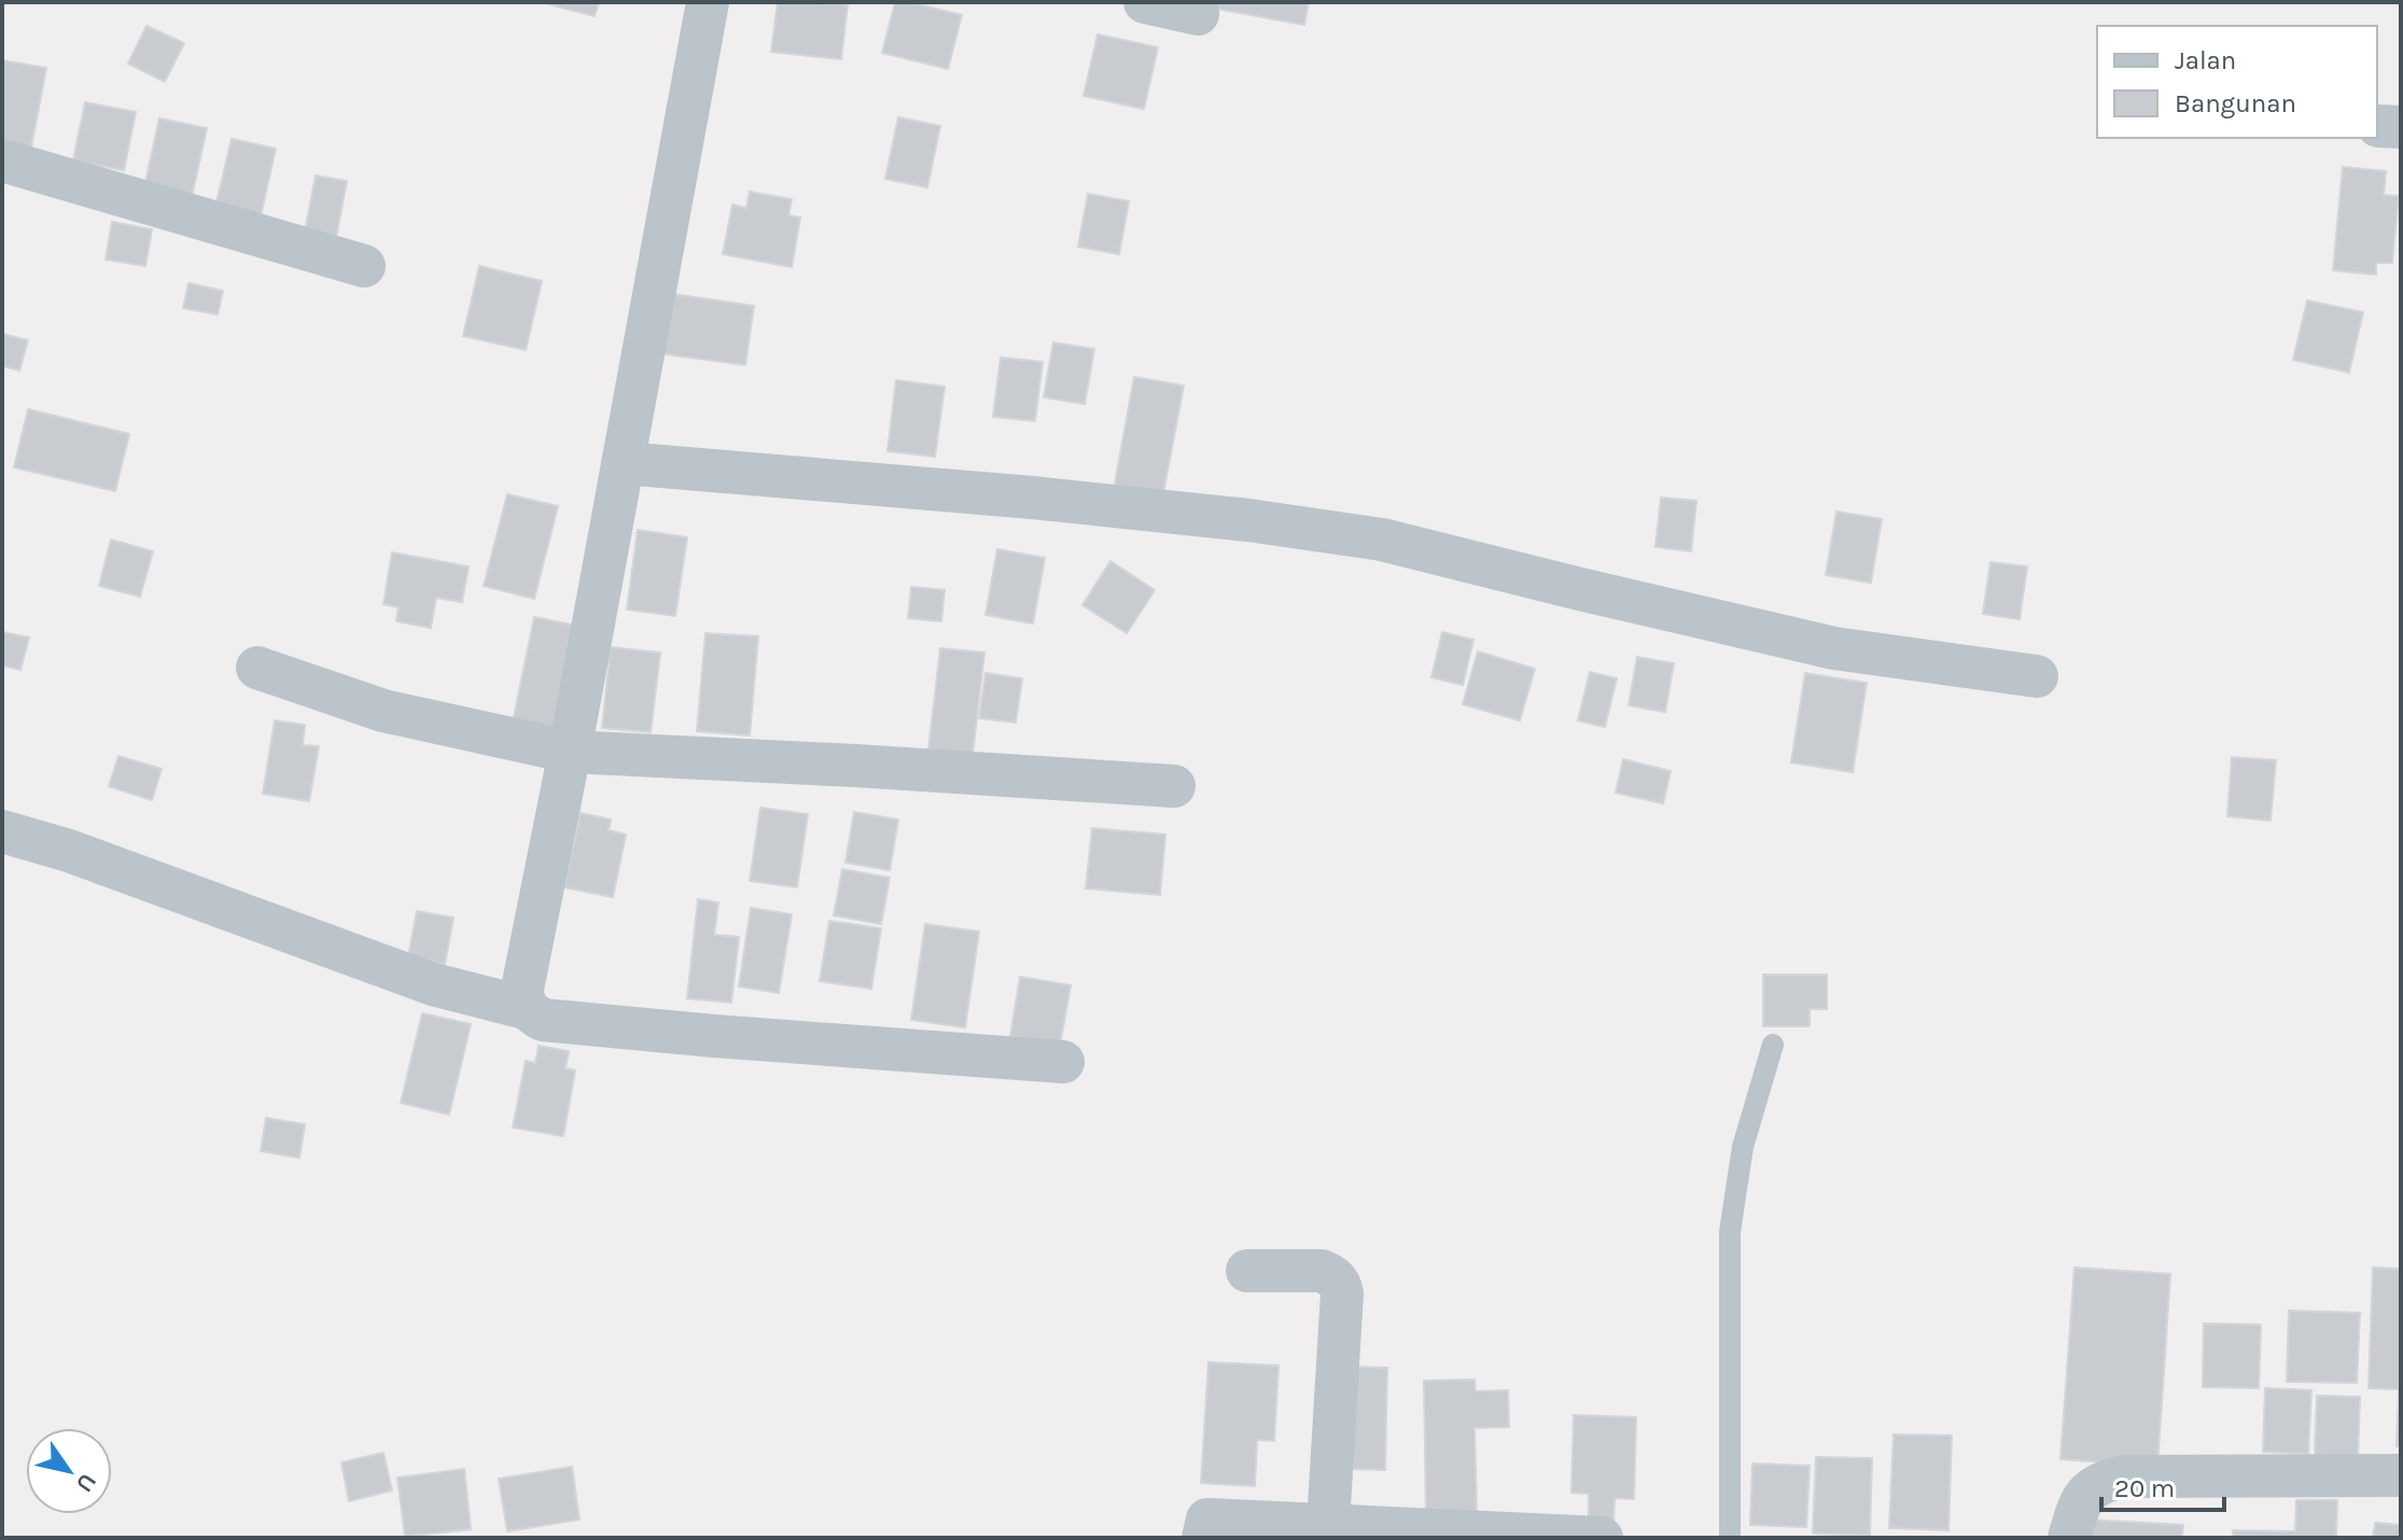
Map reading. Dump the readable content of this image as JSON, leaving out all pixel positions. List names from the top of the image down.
{
  "legend": ["Jalan", "Bangunan"],
  "scale_bar": "20 m",
  "north": "bottom right"
}
